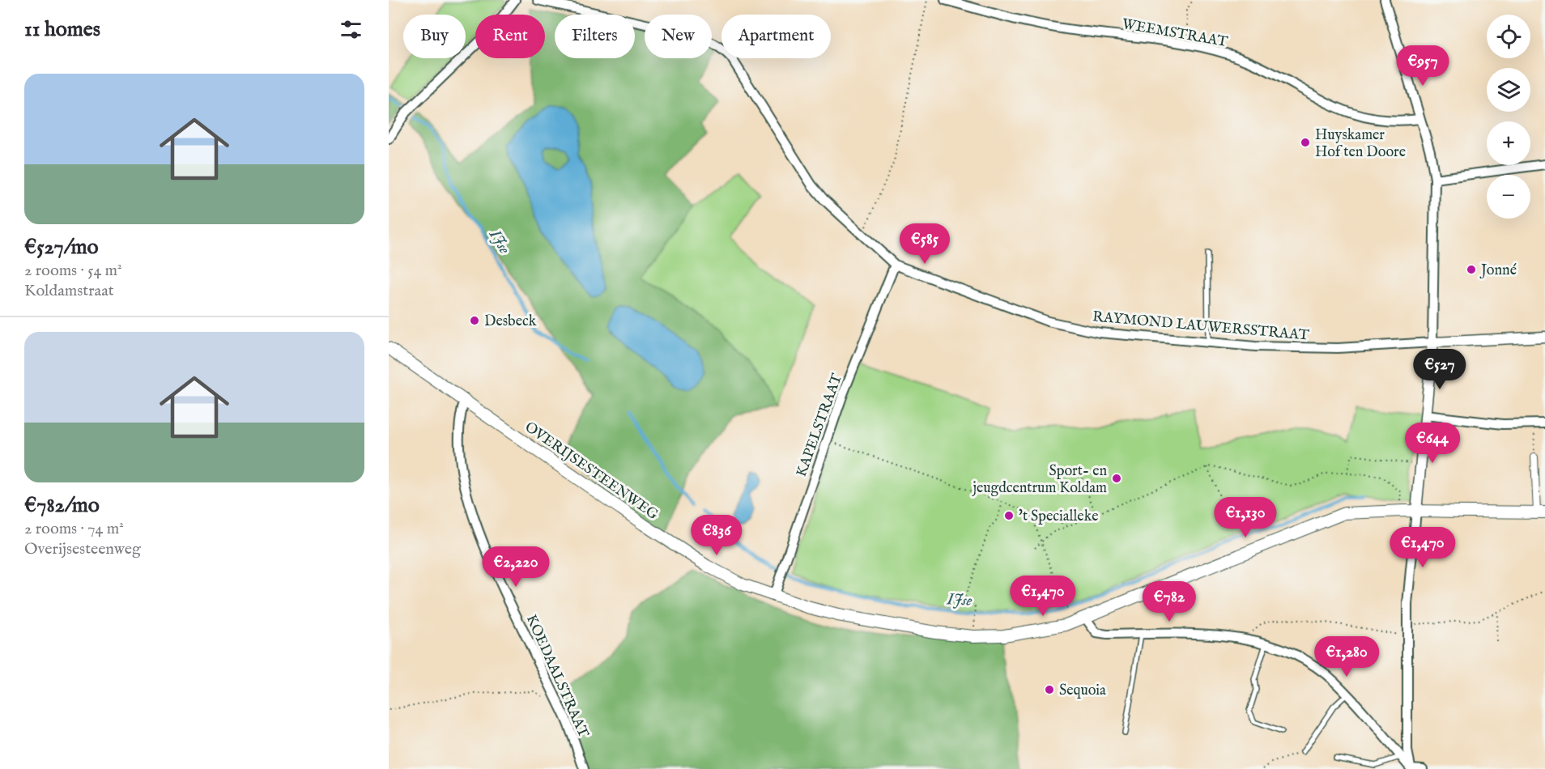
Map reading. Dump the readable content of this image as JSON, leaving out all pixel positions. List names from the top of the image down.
{
  "streets": {
    "main road": ["OVERIJSESTEENWEG"],
    "street": [
      "WEEMSTRAAT",
      "RAYMOND LAUWERSSTRAAT",
      "KAPELSTRAAT",
      "KOEDAALSTRAAT"
    ]
  },
  "crossings": [
    ["RAYMOND LAUWERSSTRAAT", "KAPELSTRAAT"],
    ["KAPELSTRAAT", "OVERIJSESTEENWEG"],
    ["OVERIJSESTEENWEG", "KOEDAALSTRAAT"]
  ],
  "water": ["IJse"],
  "places": [
    "Huyskamer Hof ten Doore",
    "Jonné",
    "Desbeck",
    "Sport- en jeugdcentrum Koldam",
    "'t Specialleke",
    "Sequoia"
  ],
  "page": {
    "heading": "11 homes",
    "map_buttons": ["+", "−"],
    "chip": [
      "Buy",
      "Rent",
      "Filters",
      "New",
      "Apartment"
    ],
    "price": [
      "€957",
      "€585",
      "€527",
      "€644",
      "€1,130",
      "€836",
      "€1,470",
      "€2,220",
      "€1,470",
      "€782",
      "€1,280"
    ],
    "list": [
      {
        "name": "€527/mo",
        "note": "2 rooms · 54 m² · Koldamstraat"
      },
      {
        "name": "€782/mo",
        "note": "2 rooms · 74 m² · Overijsesteenweg"
      }
    ]
  }
}
